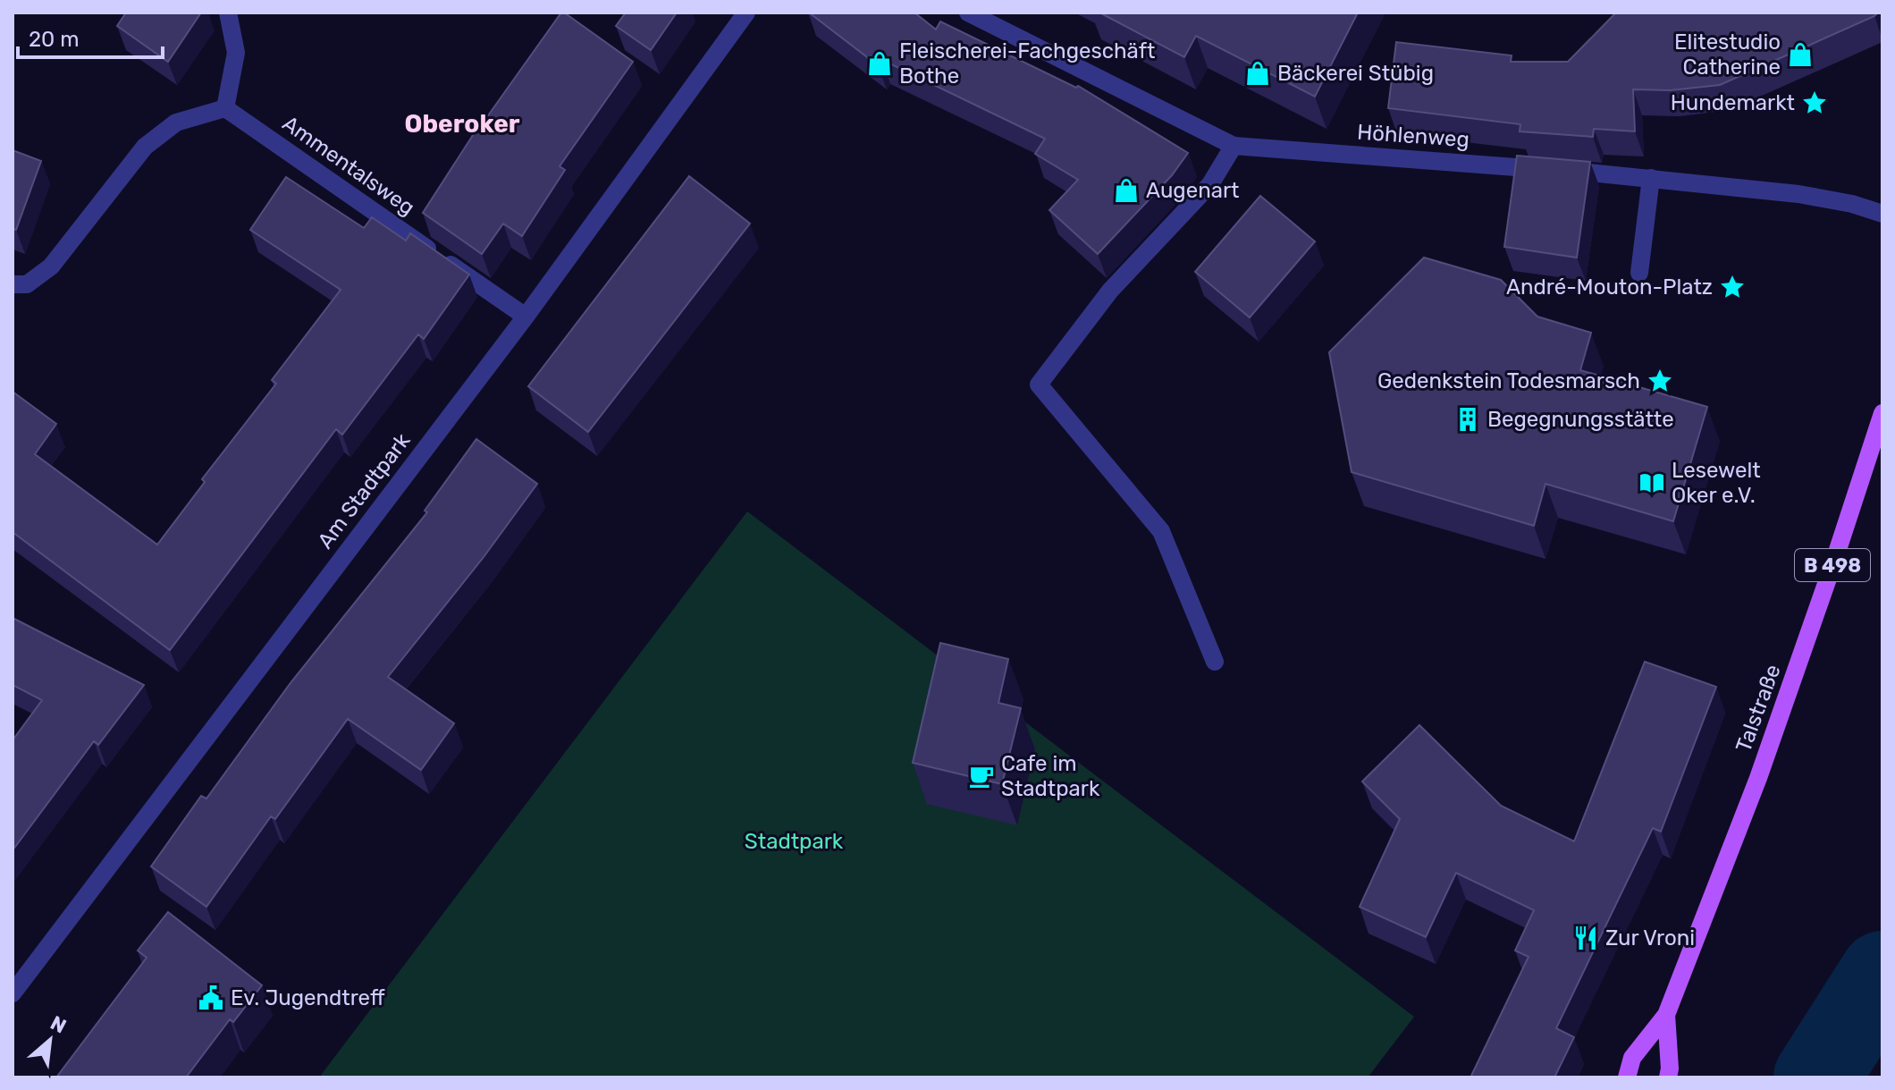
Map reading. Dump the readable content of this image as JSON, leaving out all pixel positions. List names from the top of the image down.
{
  "streets": {
    "main road": ["B 498", "Talstraße"],
    "street": ["Höhlenweg", "Ammentalsweg", "Am Stadtpark"]
  },
  "crossings": [
    ["Ammentalsweg", "Am Stadtpark"]
  ],
  "districts": ["Oberoker"],
  "parks": ["Stadtpark"],
  "places": {
    "shop": [
      "Elitestudio Catherine",
      "Fleischerei-Fachgeschäft Bothe",
      "Bäckerei Stübig",
      "Augenart"
    ],
    "place": ["Hundemarkt", "André-Mouton-Platz", "Gedenkstein Todesmarsch"],
    "building": ["Begegnungsstätte"],
    "library": ["Lesewelt Oker e.V."],
    "cafe": ["Cafe im Stadtpark"],
    "restaurant": ["Zur Vroni"],
    "public building": ["Ev. Jugendtreff"]
  },
  "scale_bar": "20 m",
  "north": "top right"
}
